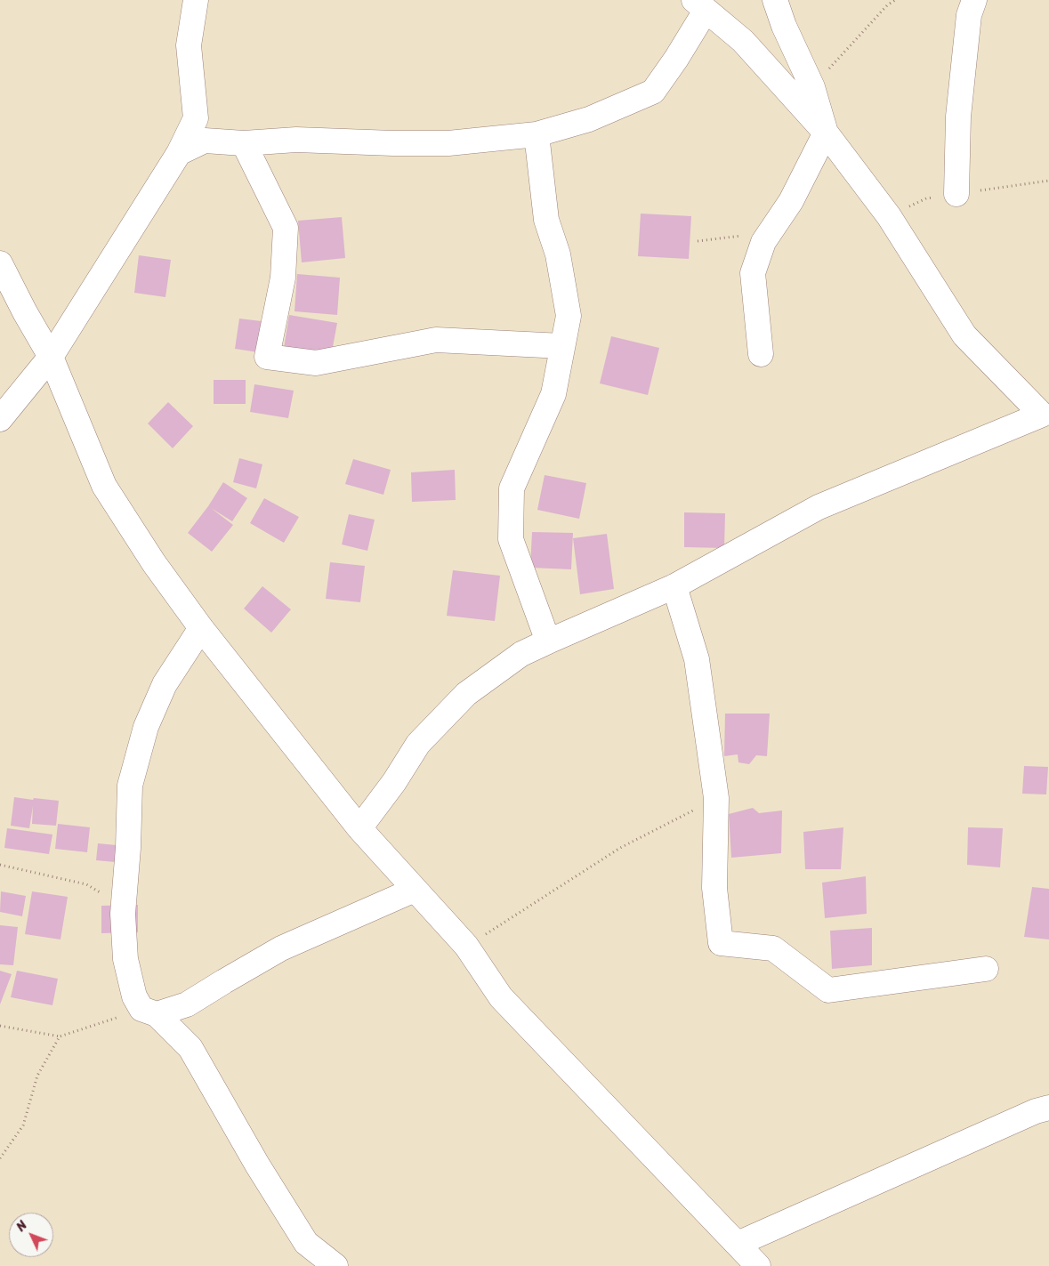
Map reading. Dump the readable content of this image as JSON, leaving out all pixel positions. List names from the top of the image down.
{
  "north": "top left"
}
